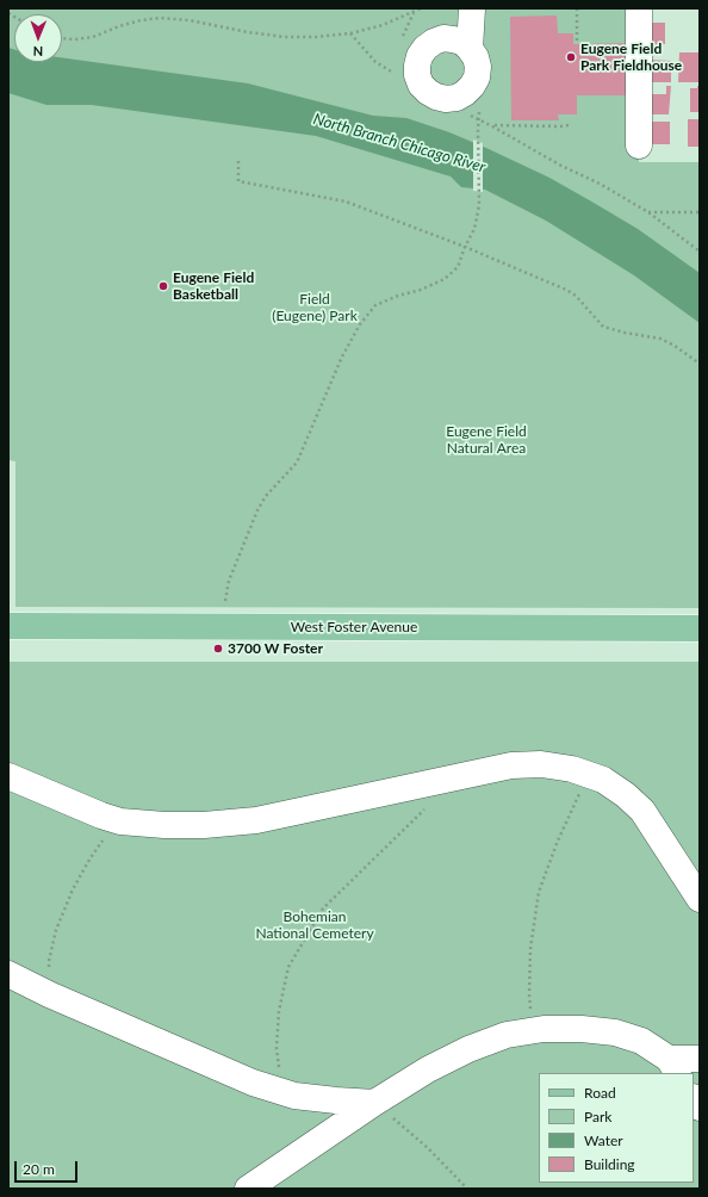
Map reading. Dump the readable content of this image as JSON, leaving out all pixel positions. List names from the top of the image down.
{
  "streets": {
    "main road": ["West Foster Avenue"]
  },
  "water": ["North Branch Chicago River"],
  "parks": ["Field (Eugene) Park", "Eugene Field Natural Area", "Bohemian National Cemetery"],
  "places": ["Eugene Field Park Fieldhouse", "Eugene Field Basketball", "3700 W Foster"],
  "legend": [
    "Road",
    "Park",
    "Water",
    "Building"
  ],
  "scale_bar": "20 m",
  "north": "bottom"
}
